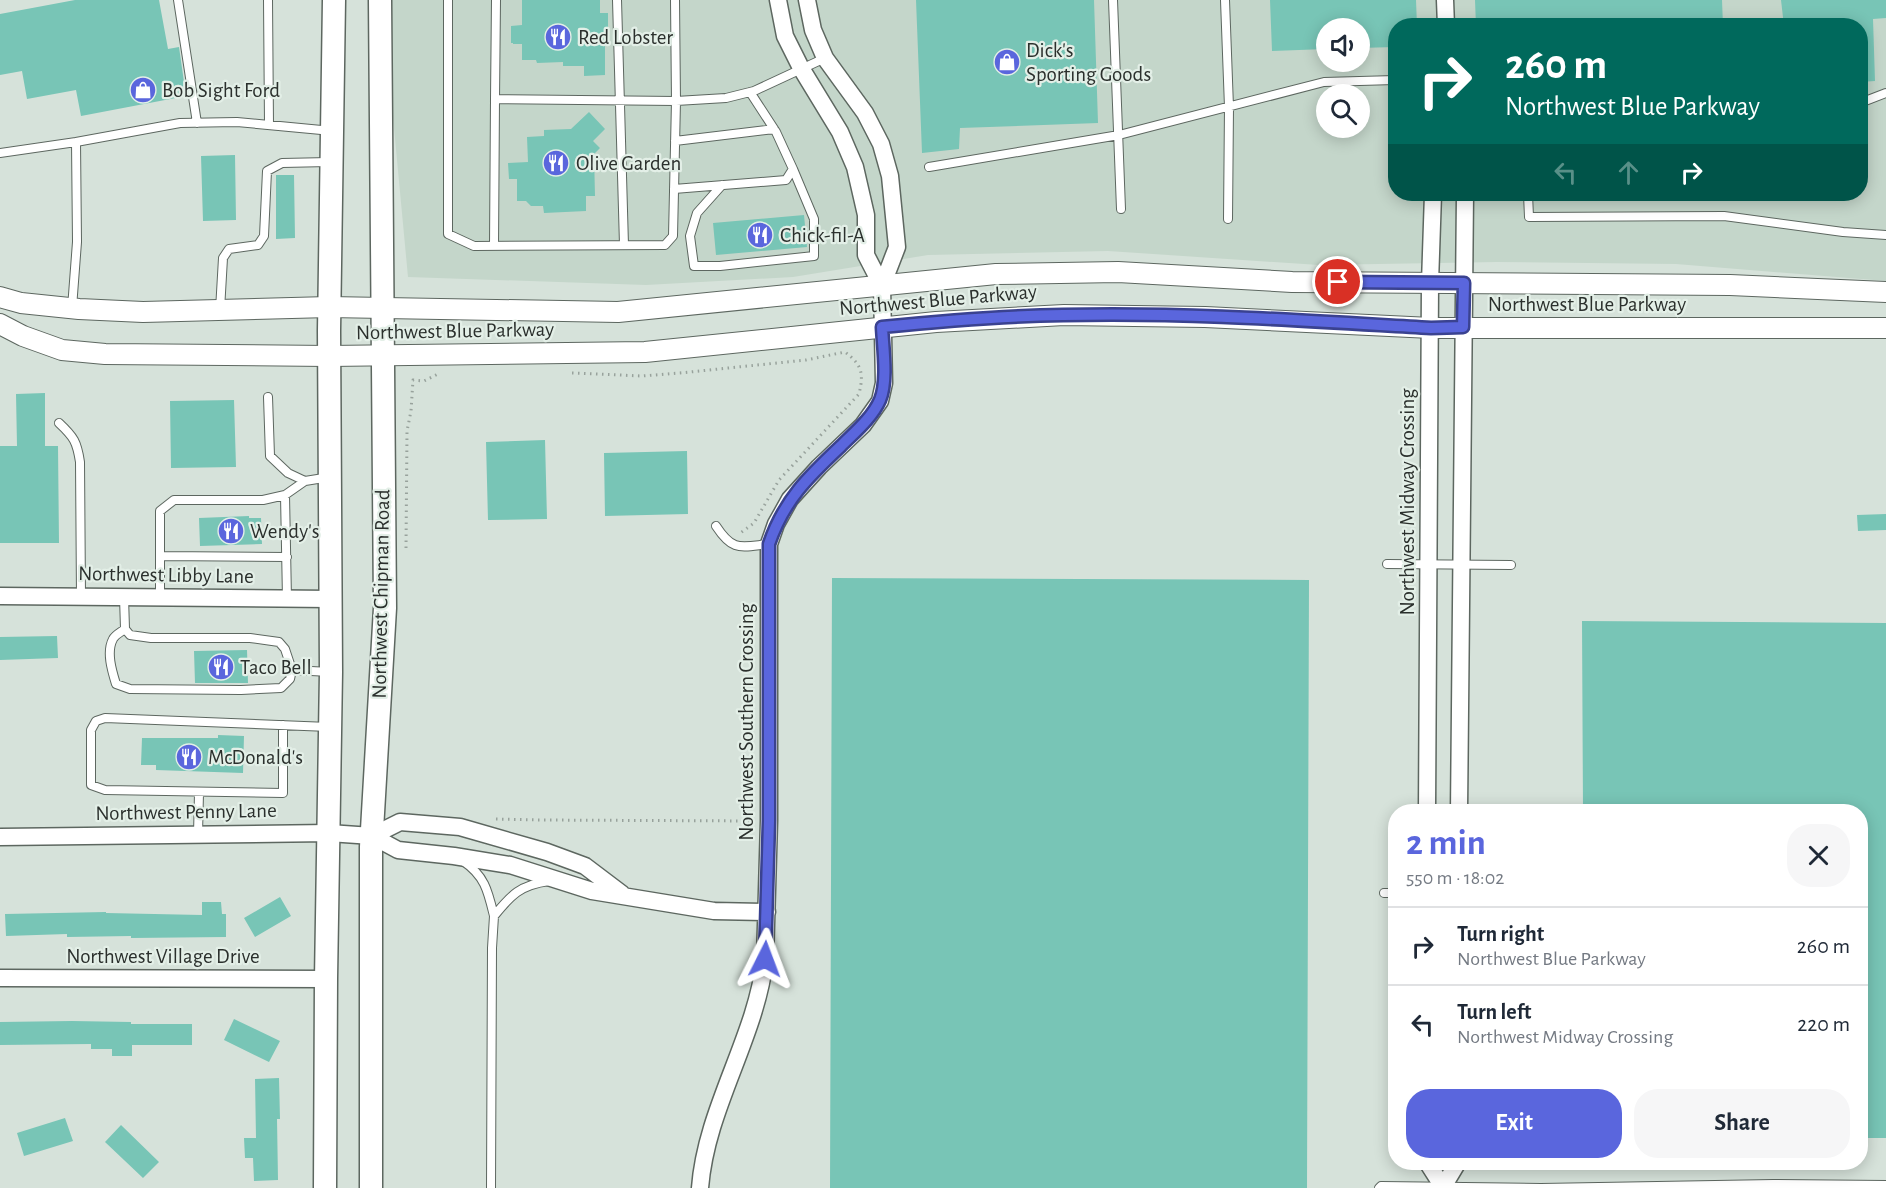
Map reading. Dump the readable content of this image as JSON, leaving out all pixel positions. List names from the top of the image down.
{
  "streets": {
    "main road": ["Northwest Chipman Road"],
    "street": [
      "Northwest Blue Parkway",
      "Northwest Midway Crossing",
      "Northwest Libby Lane",
      "Northwest Southern Crossing",
      "Northwest Penny Lane",
      "Northwest Village Drive"
    ]
  },
  "crossings": [
    ["Northwest Blue Parkway", "Northwest Midway Crossing"],
    ["Northwest Blue Parkway", "Northwest Chipman Road"],
    ["Northwest Blue Parkway", "Northwest Southern Crossing"],
    ["Northwest Chipman Road", "Northwest Penny Lane"]
  ],
  "places": {
    "restaurant": [
      "Red Lobster",
      "Olive Garden",
      "Chick-fil-A",
      "Wendy's",
      "Taco Bell",
      "McDonald's"
    ],
    "shop": ["Dick's Sporting Goods", "Bob Sight Ford"]
  },
  "page": {
    "turn": ["260 m", "Northwest Blue Parkway"],
    "heading": ["2 min", "550 m · 18:02"],
    "list": [
      {
        "name": "Turn right",
        "note": "Northwest Blue Parkway",
        "value": "260 m"
      },
      {
        "name": "Turn left",
        "note": "Northwest Midway Crossing",
        "value": "220 m"
      }
    ],
    "buttons": ["Exit", "Share"]
  }
}
